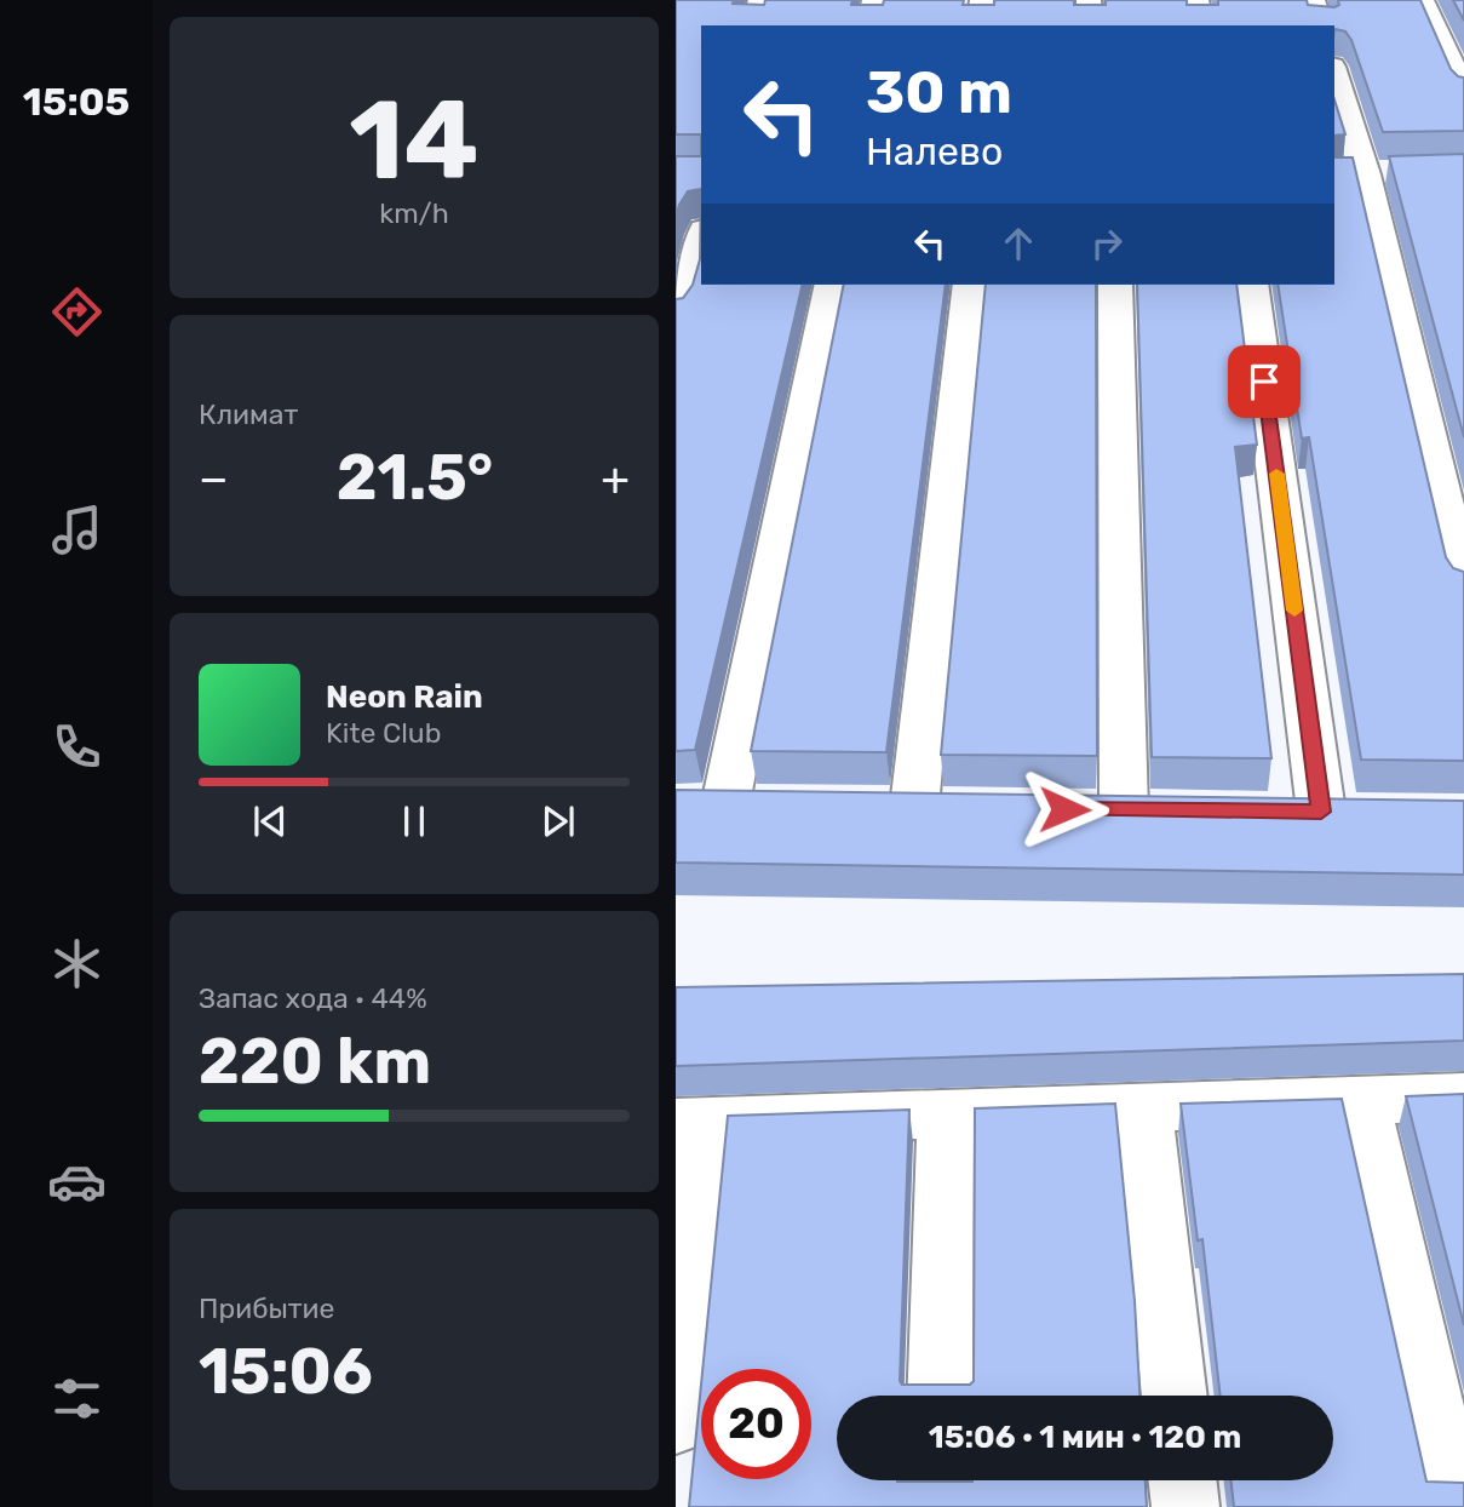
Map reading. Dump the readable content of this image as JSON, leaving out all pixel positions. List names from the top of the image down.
{
  "page": {
    "tabs": "15:05",
    "tile": [
      ["14", "km/h"],
      "Климат",
      ["Запас хода · 44%", "220 km"],
      ["Прибытие", "15:06"]
    ],
    "turn": ["30 m", "Налево"],
    "heat": ["−", "21.5°", "+"],
    "song": ["Neon Rain", "Kite Club"],
    "limit": "20",
    "trip": "15:06 · 1 мин · 120 m"
  }
}
